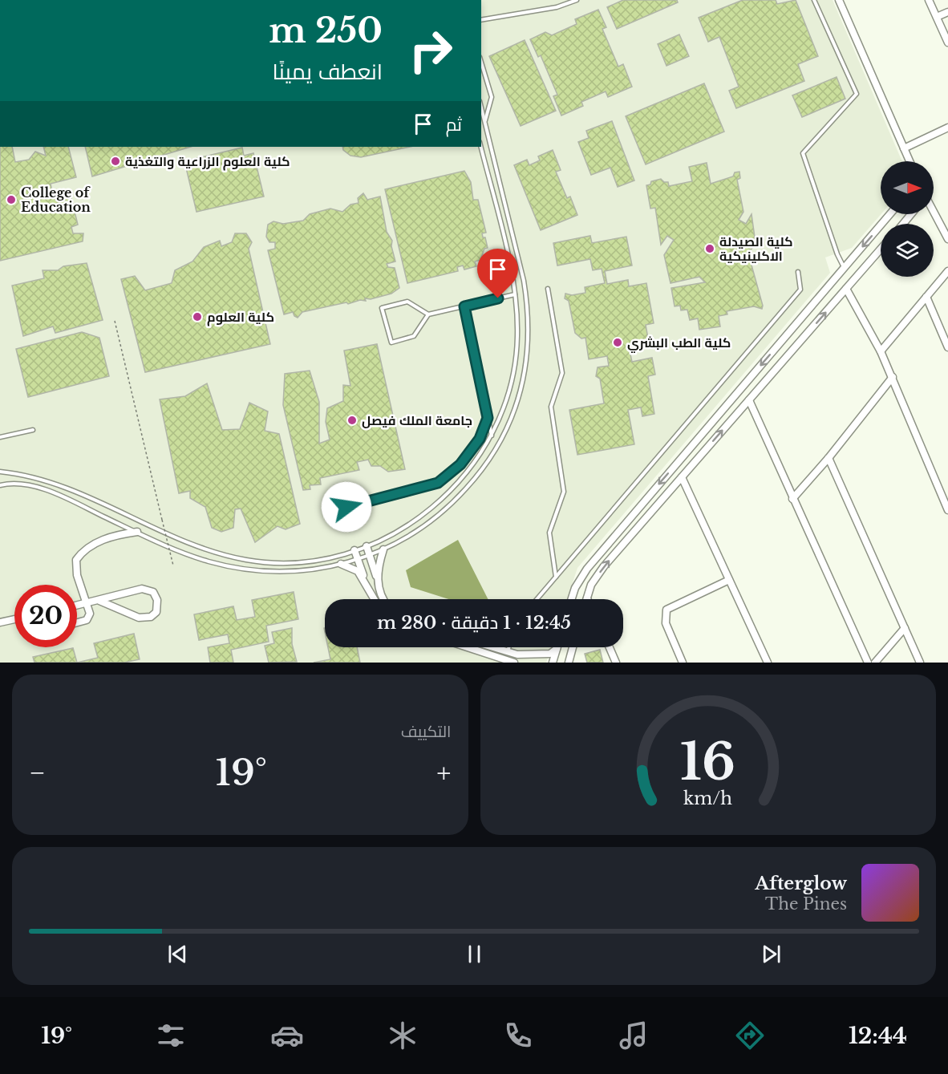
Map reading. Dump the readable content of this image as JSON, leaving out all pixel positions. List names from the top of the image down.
{
  "places": [
    "كلية العلوم الزراعية والتغذية",
    "College of Education",
    "كلية الصيدلة الاكلينيكية",
    "كلية العلوم",
    "كلية الطب البشري",
    "جامعة الملك فيصل"
  ],
  "north": "right",
  "page": {
    "turn": ["250 m", "انعطف يمينًا"],
    "then": "ثم",
    "limit": "20",
    "trip": "12:45 · 1 دقيقة · 280 m",
    "tile": "التكييف",
    "heat": ["−", "19°", "+"],
    "song": ["Afterglow", "The Pines"],
    "tabs": ["12:44", "19°"],
    "gauge": ["16", "km/h"]
  }
}
